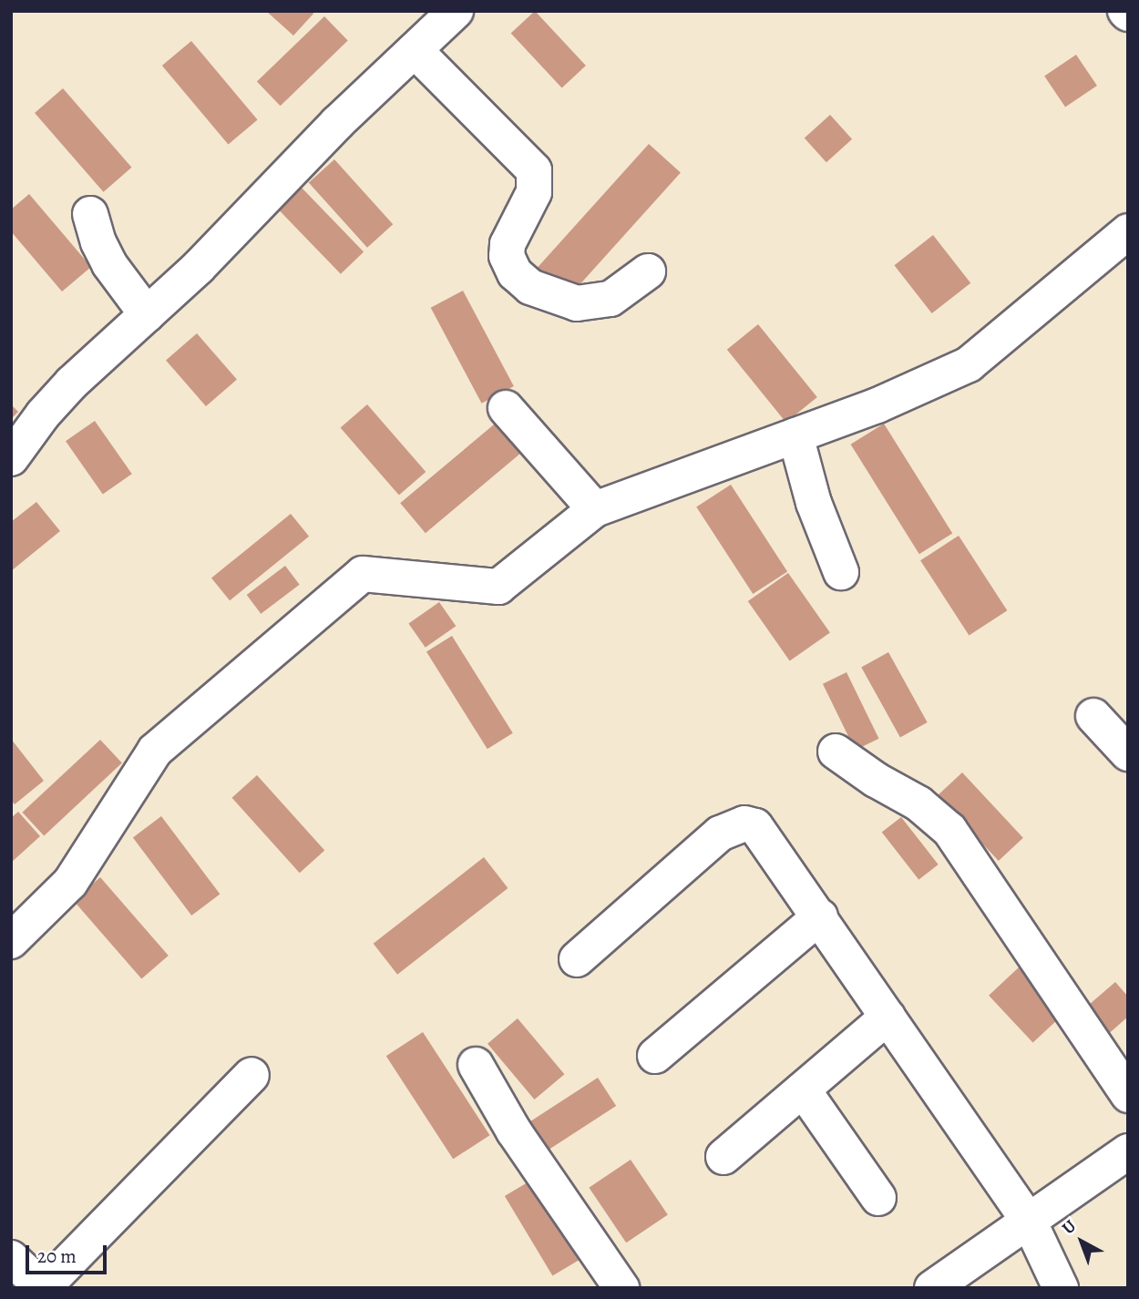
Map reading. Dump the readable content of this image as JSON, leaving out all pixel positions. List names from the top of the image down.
{
  "scale_bar": "20 m",
  "north": "top left"
}
